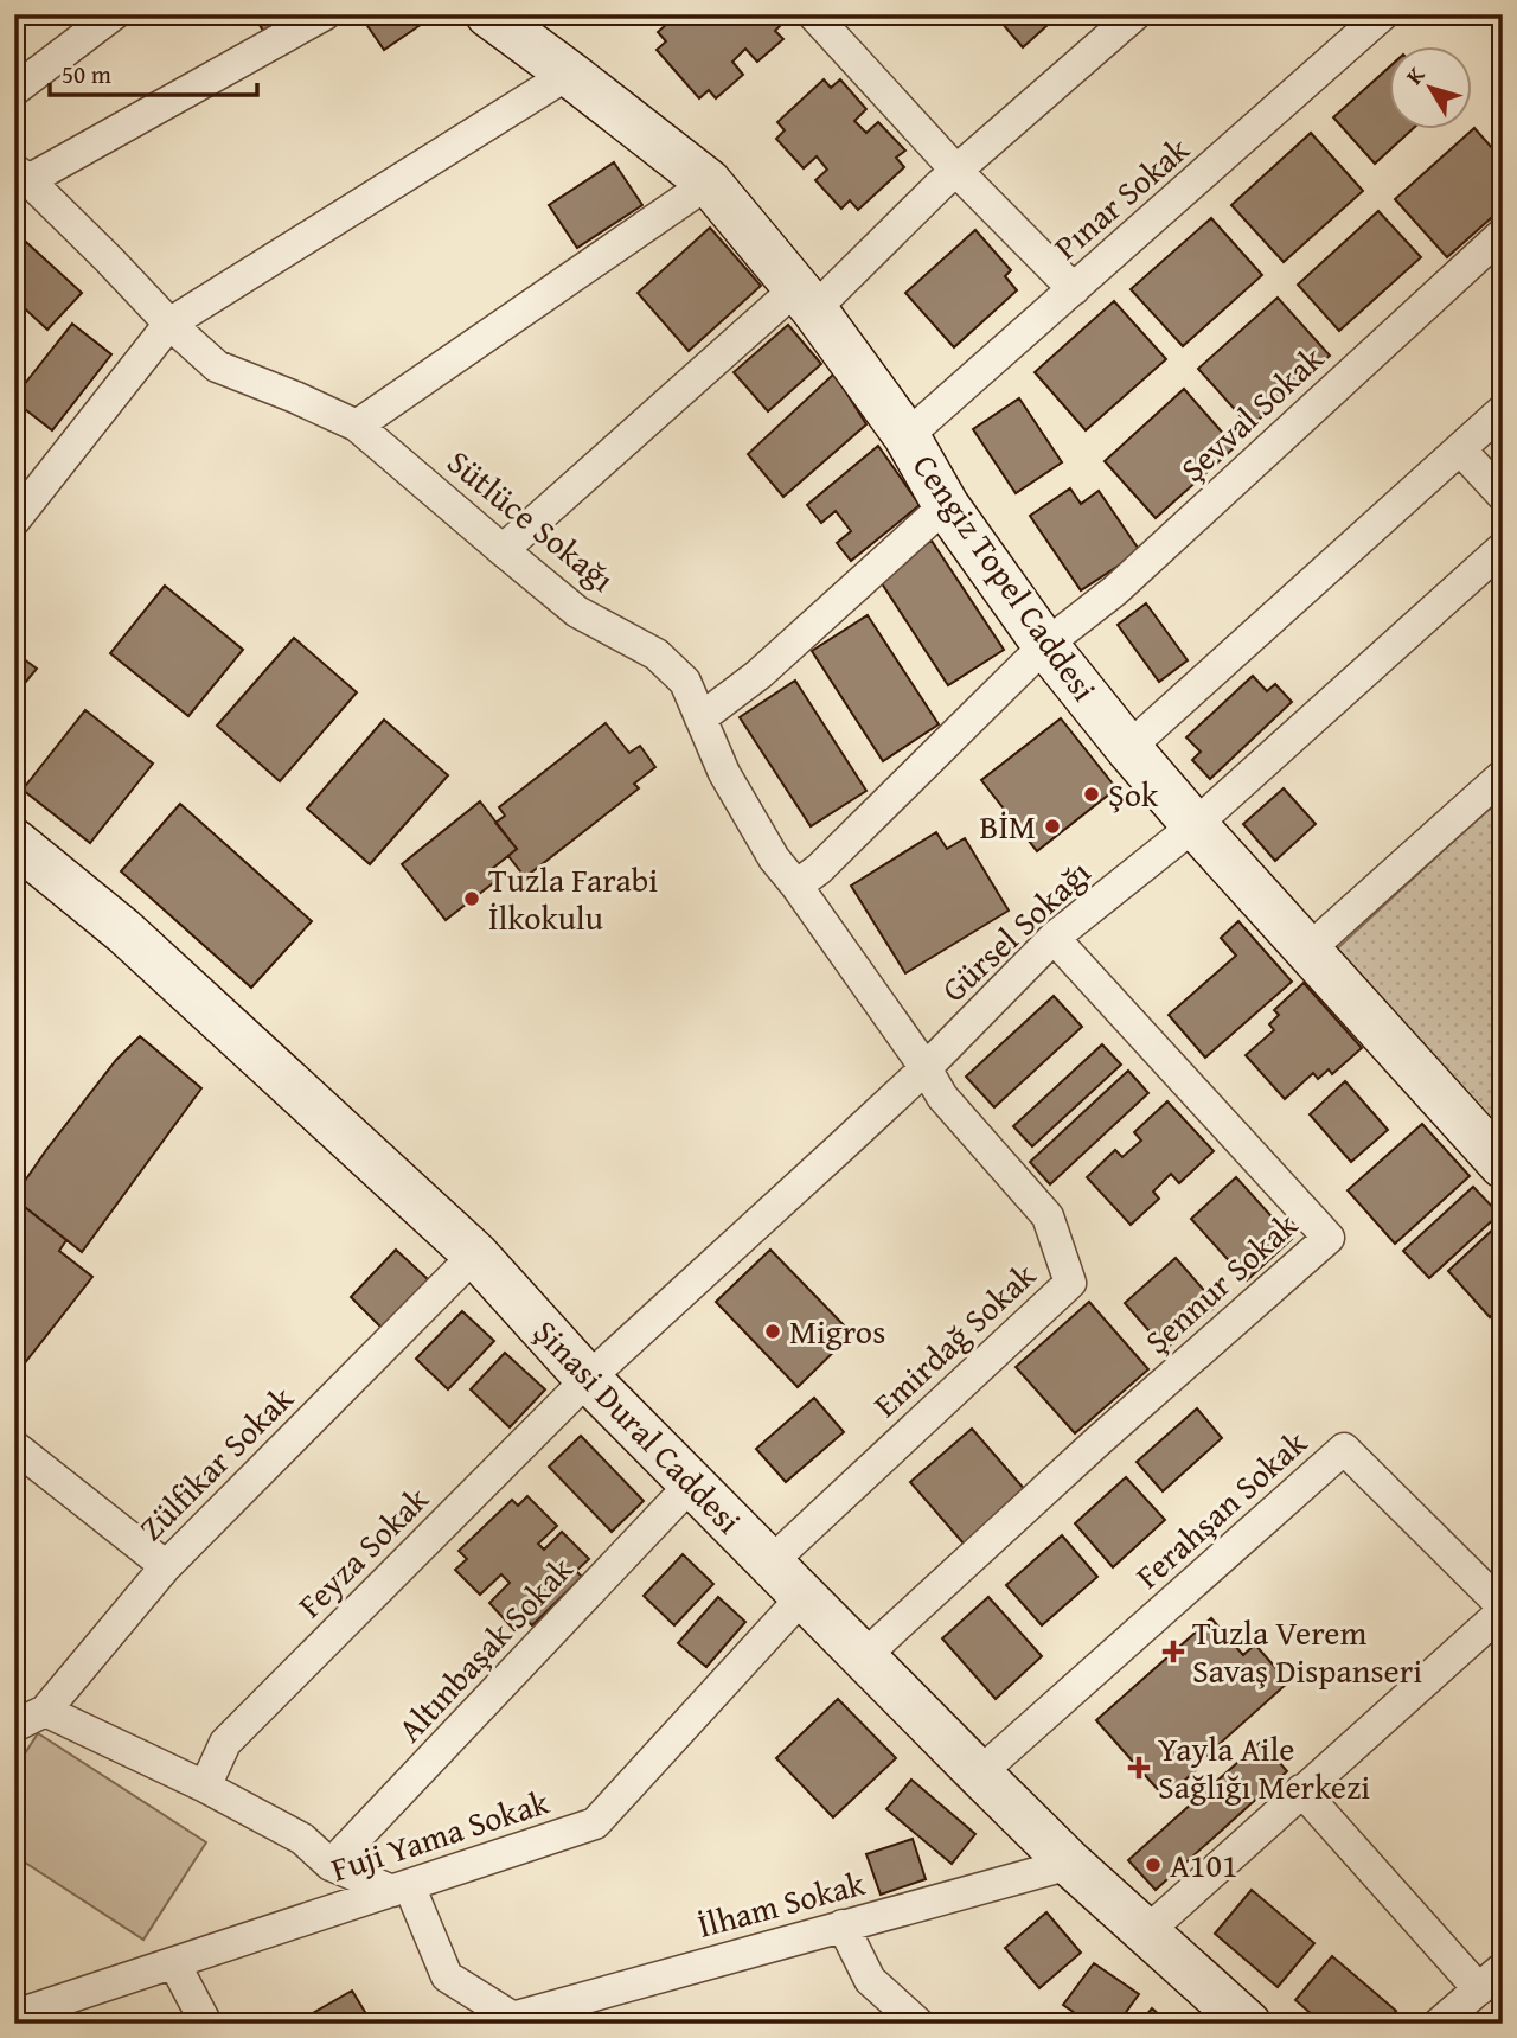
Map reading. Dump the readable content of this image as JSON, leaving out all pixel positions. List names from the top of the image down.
{
  "streets": {
    "street": [
      "Pınar Sokak",
      "Şevval Sokak",
      "Sütlüce Sokağı",
      "Cengiz Topel Caddesi",
      "Gürsel Sokağı",
      "Şennur Sokak",
      "Emirdağ Sokak",
      "Şinasi Dural Caddesi",
      "Zülfikar Sokak",
      "Ferahşan Sokak",
      "Feyza Sokak",
      "Altınbaşak Sokak",
      "Fuji Yama Sokak",
      "İlham Sokak"
    ]
  },
  "crossings": [
    ["Pınar Sokak", "Cengiz Topel Caddesi"],
    ["Şevval Sokak", "Sütlüce Sokağı"],
    ["Şevval Sokak", "Cengiz Topel Caddesi"],
    ["Sütlüce Sokağı", "Gürsel Sokağı"],
    ["Sütlüce Sokağı", "Emirdağ Sokak"],
    ["Cengiz Topel Caddesi", "Gürsel Sokağı"],
    ["Gürsel Sokağı", "Şennur Sokak"],
    ["Gürsel Sokağı", "Emirdağ Sokak"],
    ["Gürsel Sokağı", "Şinasi Dural Caddesi"],
    ["Gürsel Sokağı", "Feyza Sokak"],
    ["Şennur Sokak", "Şinasi Dural Caddesi"],
    ["Emirdağ Sokak", "Şinasi Dural Caddesi"],
    ["Şinasi Dural Caddesi", "Zülfikar Sokak"],
    ["Şinasi Dural Caddesi", "Ferahşan Sokak"],
    ["Şinasi Dural Caddesi", "Feyza Sokak"],
    ["Şinasi Dural Caddesi", "Altınbaşak Sokak"],
    ["Şinasi Dural Caddesi", "Fuji Yama Sokak"],
    ["Şinasi Dural Caddesi", "İlham Sokak"]
  ],
  "places": {
    "other": [
      "Şok",
      "BİM",
      "Tuzla Farabi İlkokulu",
      "Migros",
      "A101"
    ],
    "health": ["Tuzla Verem Savaş Dispanseri", "Yayla Aile Sağlığı Merkezi"]
  },
  "scale_bar": "50 m",
  "north": "top left"
}
